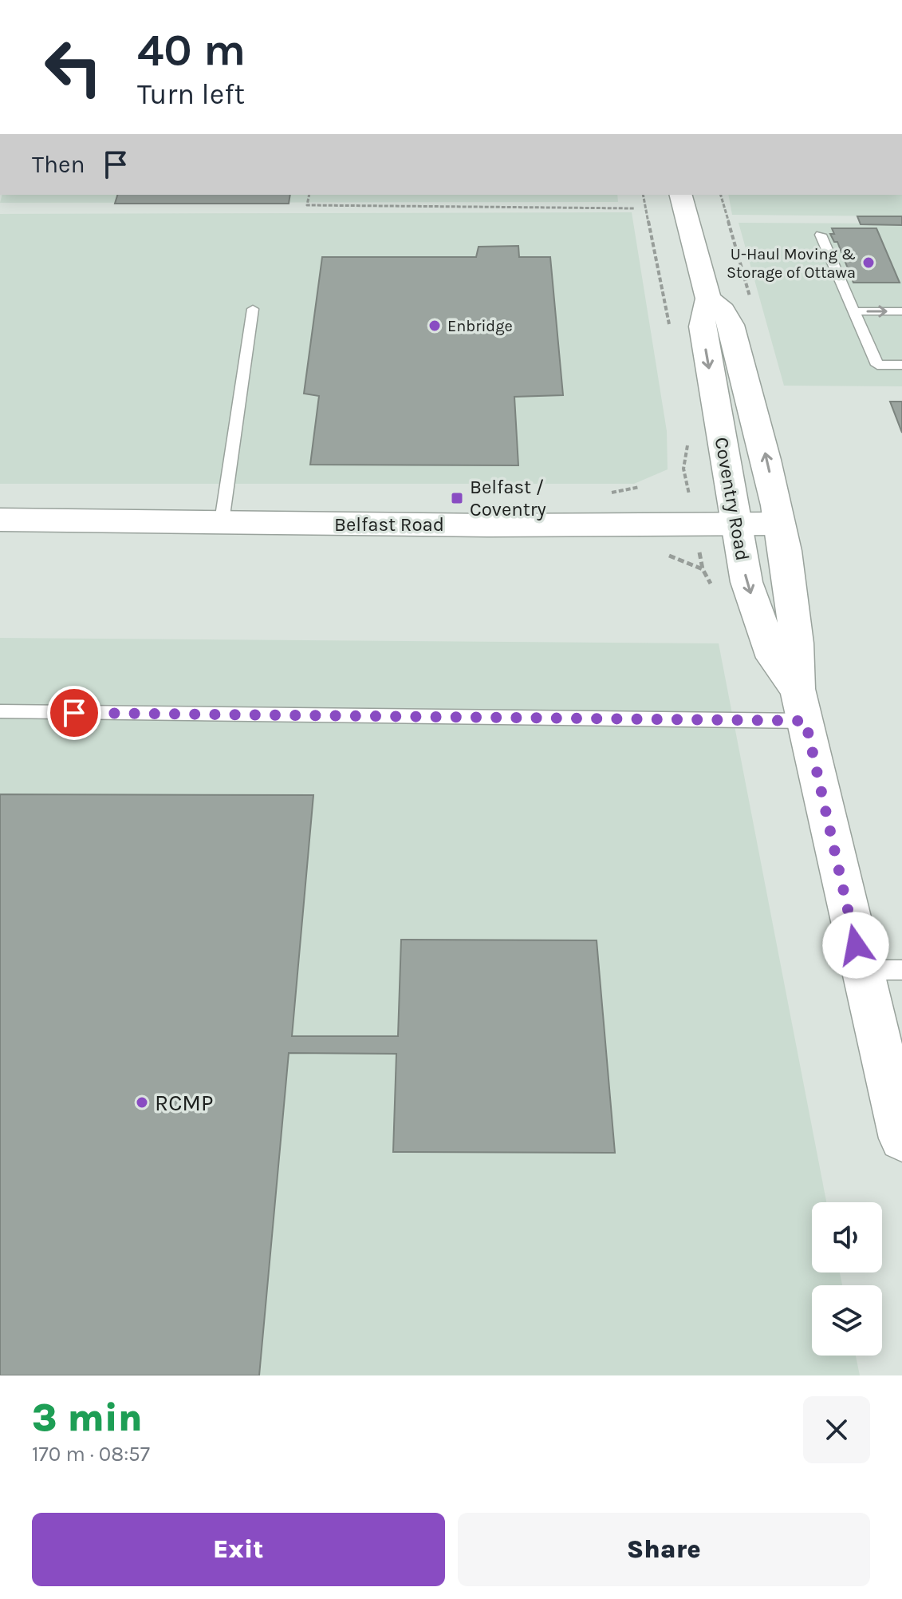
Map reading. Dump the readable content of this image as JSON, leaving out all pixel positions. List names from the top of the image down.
{
  "streets": {
    "main road": ["Coventry Road", "Belfast Road"]
  },
  "crossings": [
    ["Coventry Road", "Belfast Road"]
  ],
  "places": {
    "other": ["U-Haul Moving & Storage of Ottawa", "Enbridge", "RCMP"],
    "transit": ["Belfast / Coventry"]
  },
  "page": {
    "turn": ["40 m", "Turn left"],
    "then": "Then",
    "heading": ["3 min", "170 m · 08:57"],
    "buttons": ["Exit", "Share"]
  }
}
